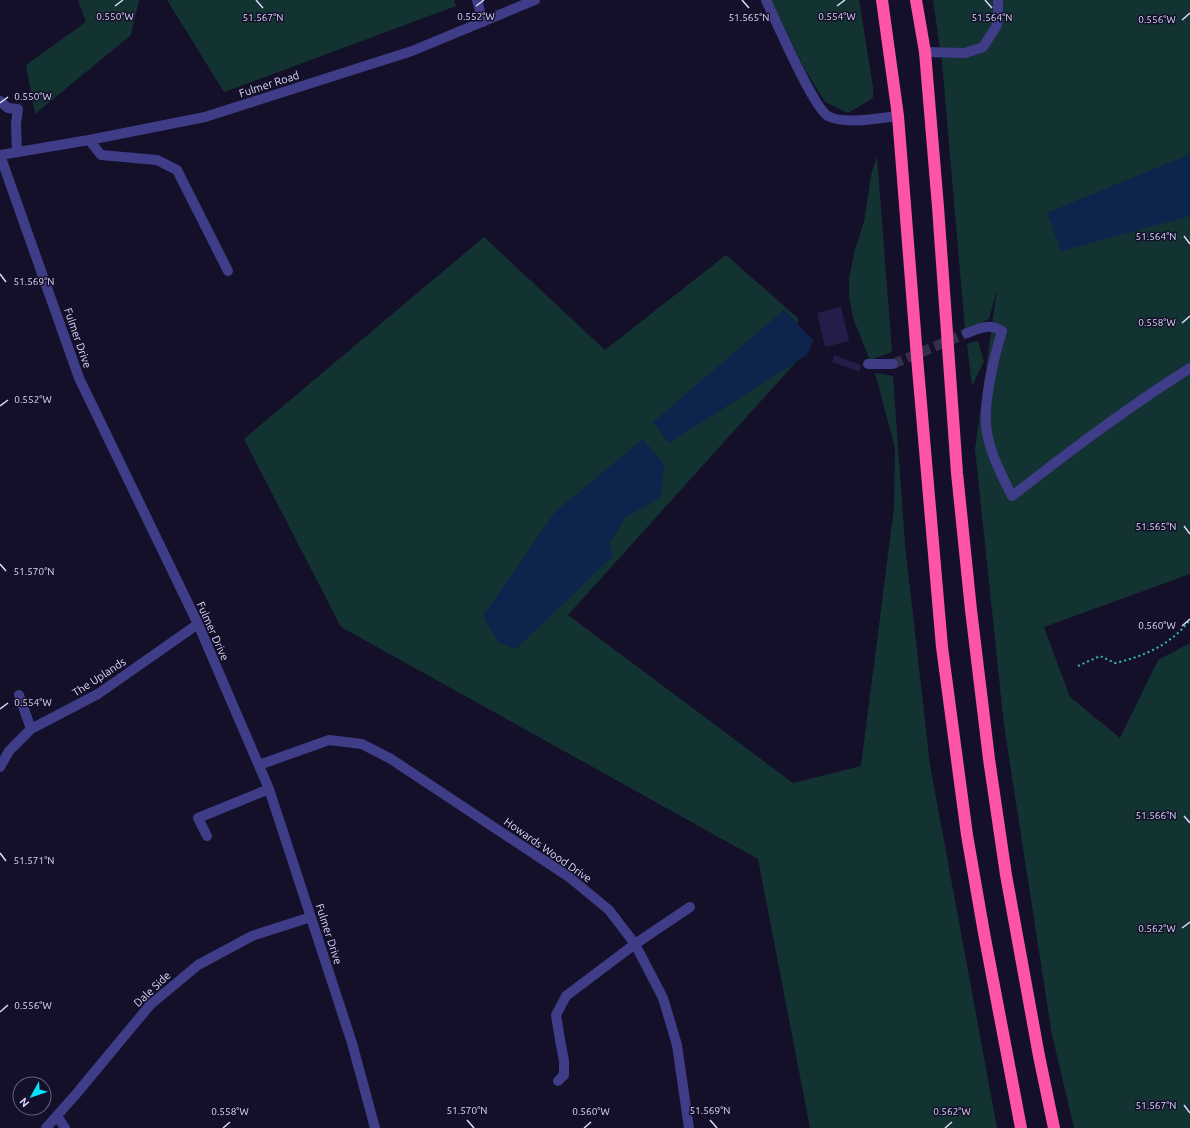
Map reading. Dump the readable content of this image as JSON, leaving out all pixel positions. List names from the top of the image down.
{
  "streets": {
    "street": [
      "Fulmer Road",
      "Fulmer Drive",
      "The Uplands",
      "Howards Wood Drive",
      "Dale Side"
    ]
  },
  "crossings": [
    ["Fulmer Road", "Fulmer Drive"],
    ["Fulmer Drive", "The Uplands"],
    ["Fulmer Drive", "Howards Wood Drive"],
    ["Fulmer Drive", "Dale Side"]
  ],
  "north": "bottom left",
  "coordinates": [
    "0.550°W",
    "0.552°W",
    "0.554°W",
    "51.567°N",
    "51.565°N",
    "51.564°N",
    "0.556°W",
    "51.569°N",
    "0.558°W",
    "51.570°N",
    "0.560°W",
    "51.566°N",
    "51.571°N",
    "0.562°W"
  ]
}
